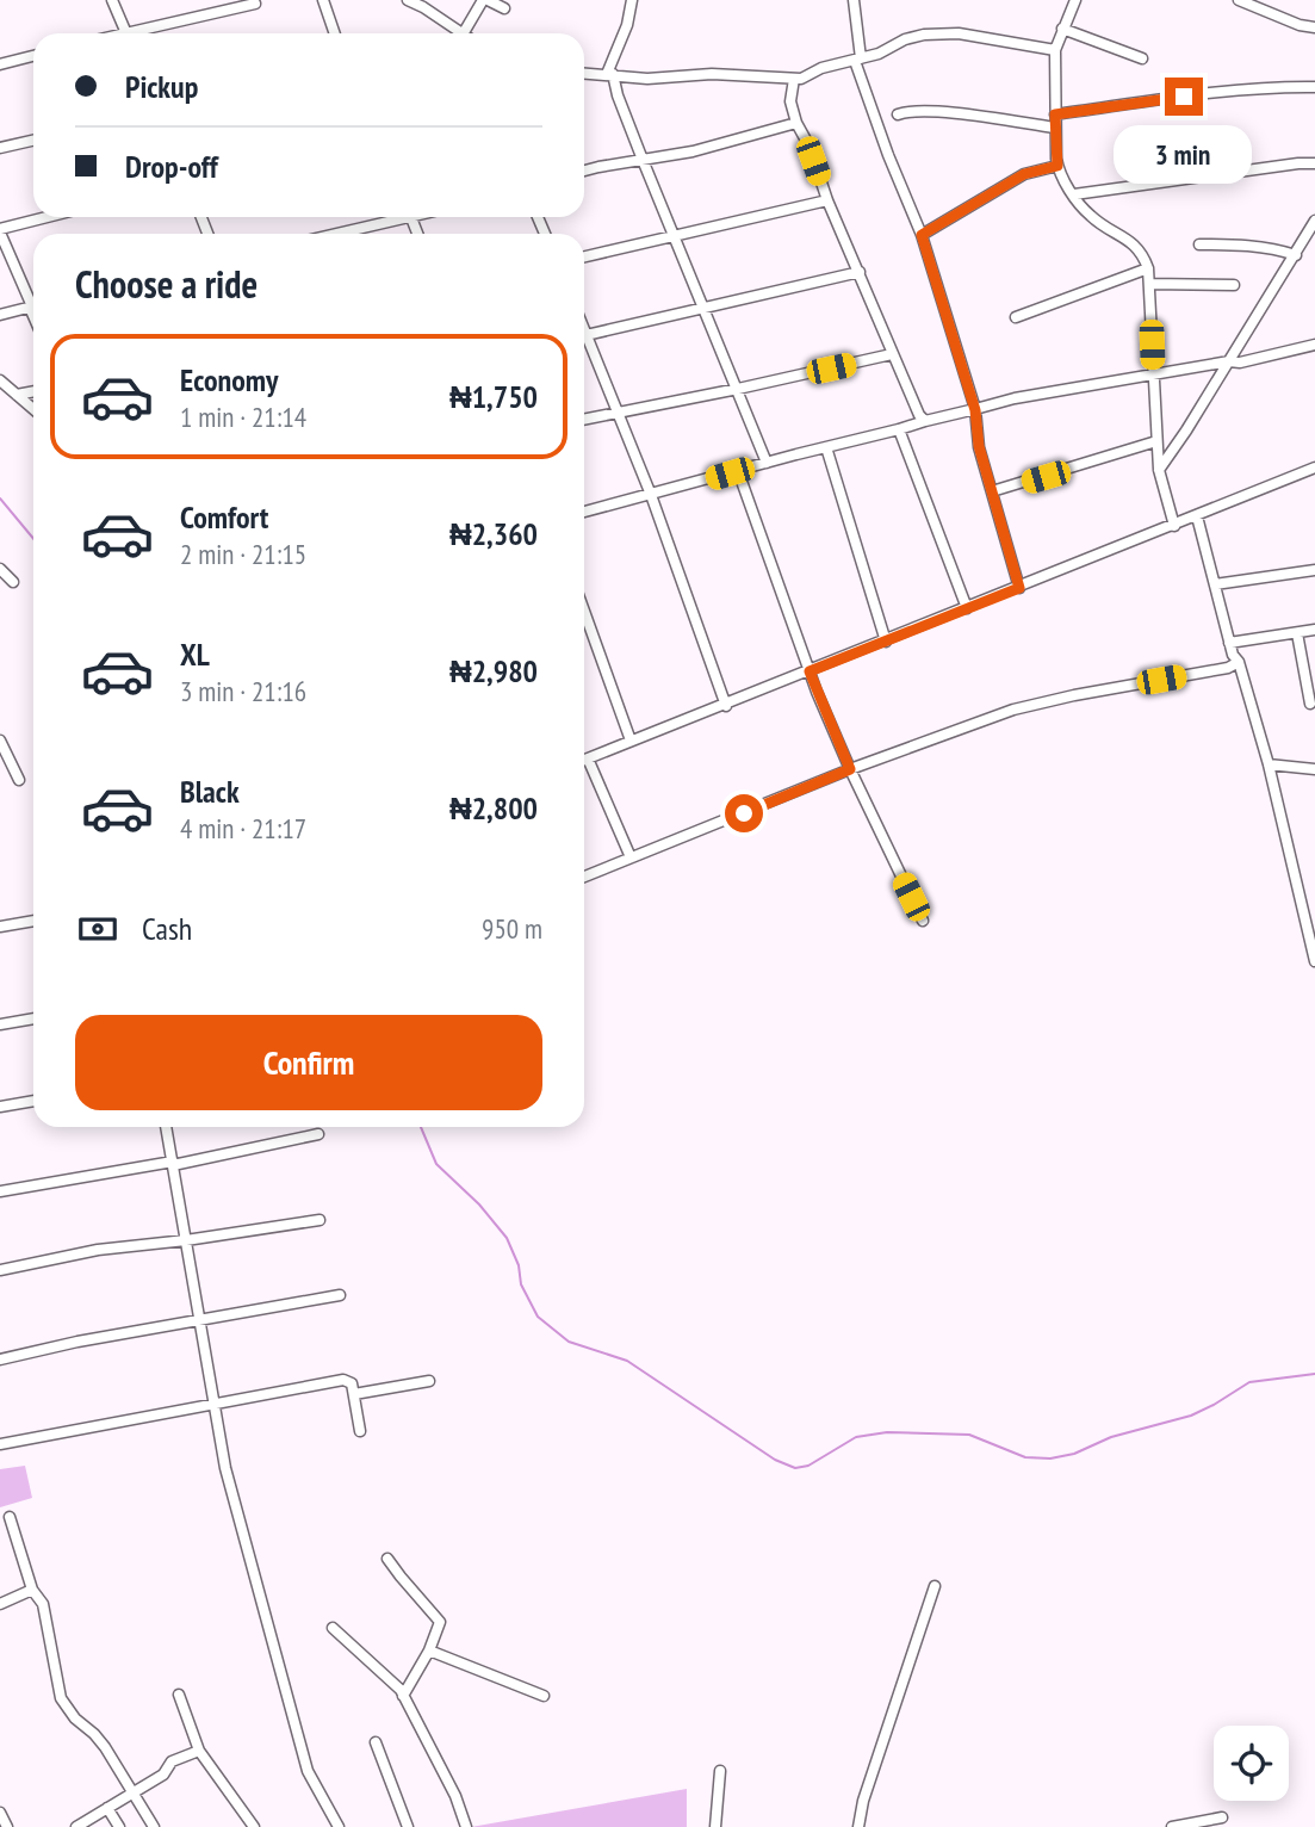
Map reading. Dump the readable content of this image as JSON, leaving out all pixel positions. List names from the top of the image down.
{
  "page": {
    "banner": ["Pickup", "Drop-off"],
    "bubble": "3 min",
    "heading": "Choose a ride",
    "list": [
      {
        "name": "Economy",
        "note": "1 min · 21:14",
        "value": "₦1,750"
      },
      {
        "name": "Comfort",
        "note": "2 min · 21:15",
        "value": "₦2,360"
      },
      {
        "name": "XL",
        "note": "3 min · 21:16",
        "value": "₦2,980"
      },
      {
        "name": "Black",
        "note": "4 min · 21:17",
        "value": "₦2,800"
      }
    ],
    "pay": ["Cash", "950 m"],
    "buttons": "Confirm"
  }
}
